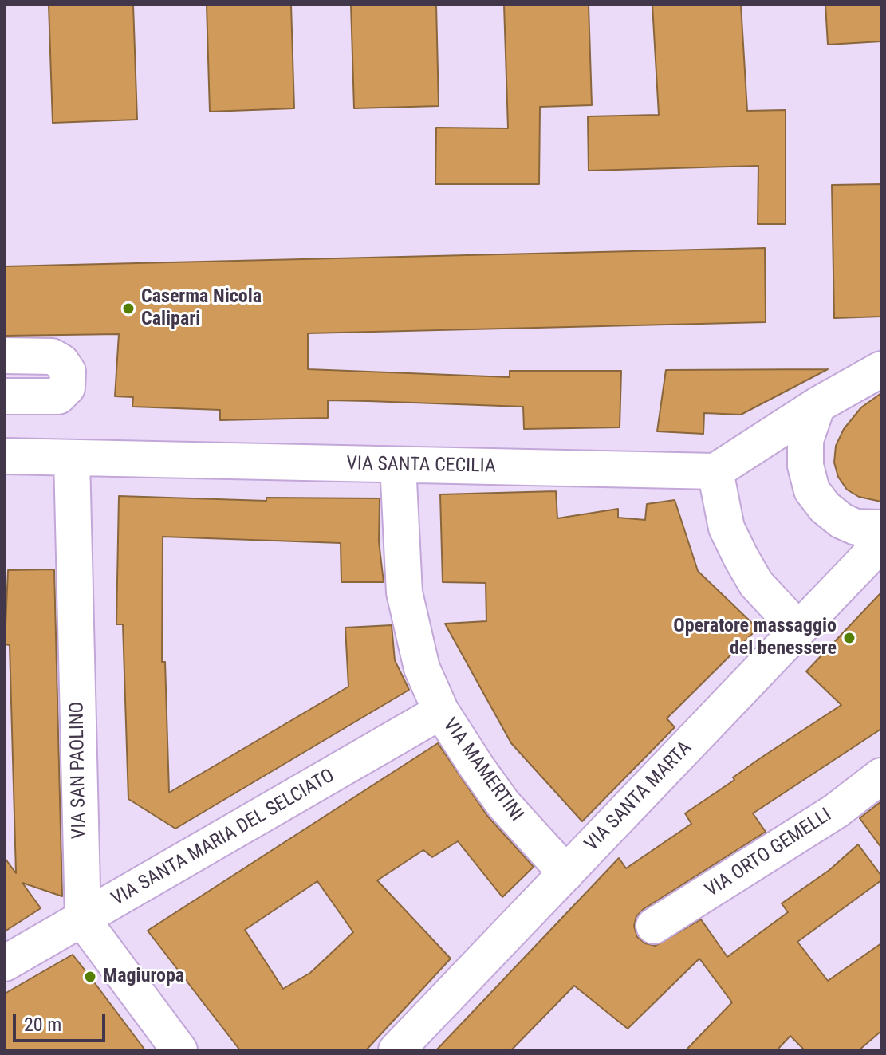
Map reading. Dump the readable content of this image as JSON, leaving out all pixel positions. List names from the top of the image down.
{
  "streets": {
    "street": [
      "VIA SANTA CECILIA",
      "VIA SAN PAOLINO",
      "VIA MAMERTINI",
      "VIA SANTA MARTA",
      "VIA SANTA MARIA DEL SELCIATO",
      "VIA ORTO GEMELLI"
    ]
  },
  "crossings": [
    ["VIA SANTA CECILIA", "VIA SAN PAOLINO"],
    ["VIA SANTA CECILIA", "VIA MAMERTINI"],
    ["VIA SAN PAOLINO", "VIA SANTA MARIA DEL SELCIATO"],
    ["VIA MAMERTINI", "VIA SANTA MARTA"],
    ["VIA MAMERTINI", "VIA SANTA MARIA DEL SELCIATO"]
  ],
  "places": ["Caserma Nicola Calipari", "Operatore massaggio del benessere", "Magiuropa"],
  "scale_bar": "20 m"
}
